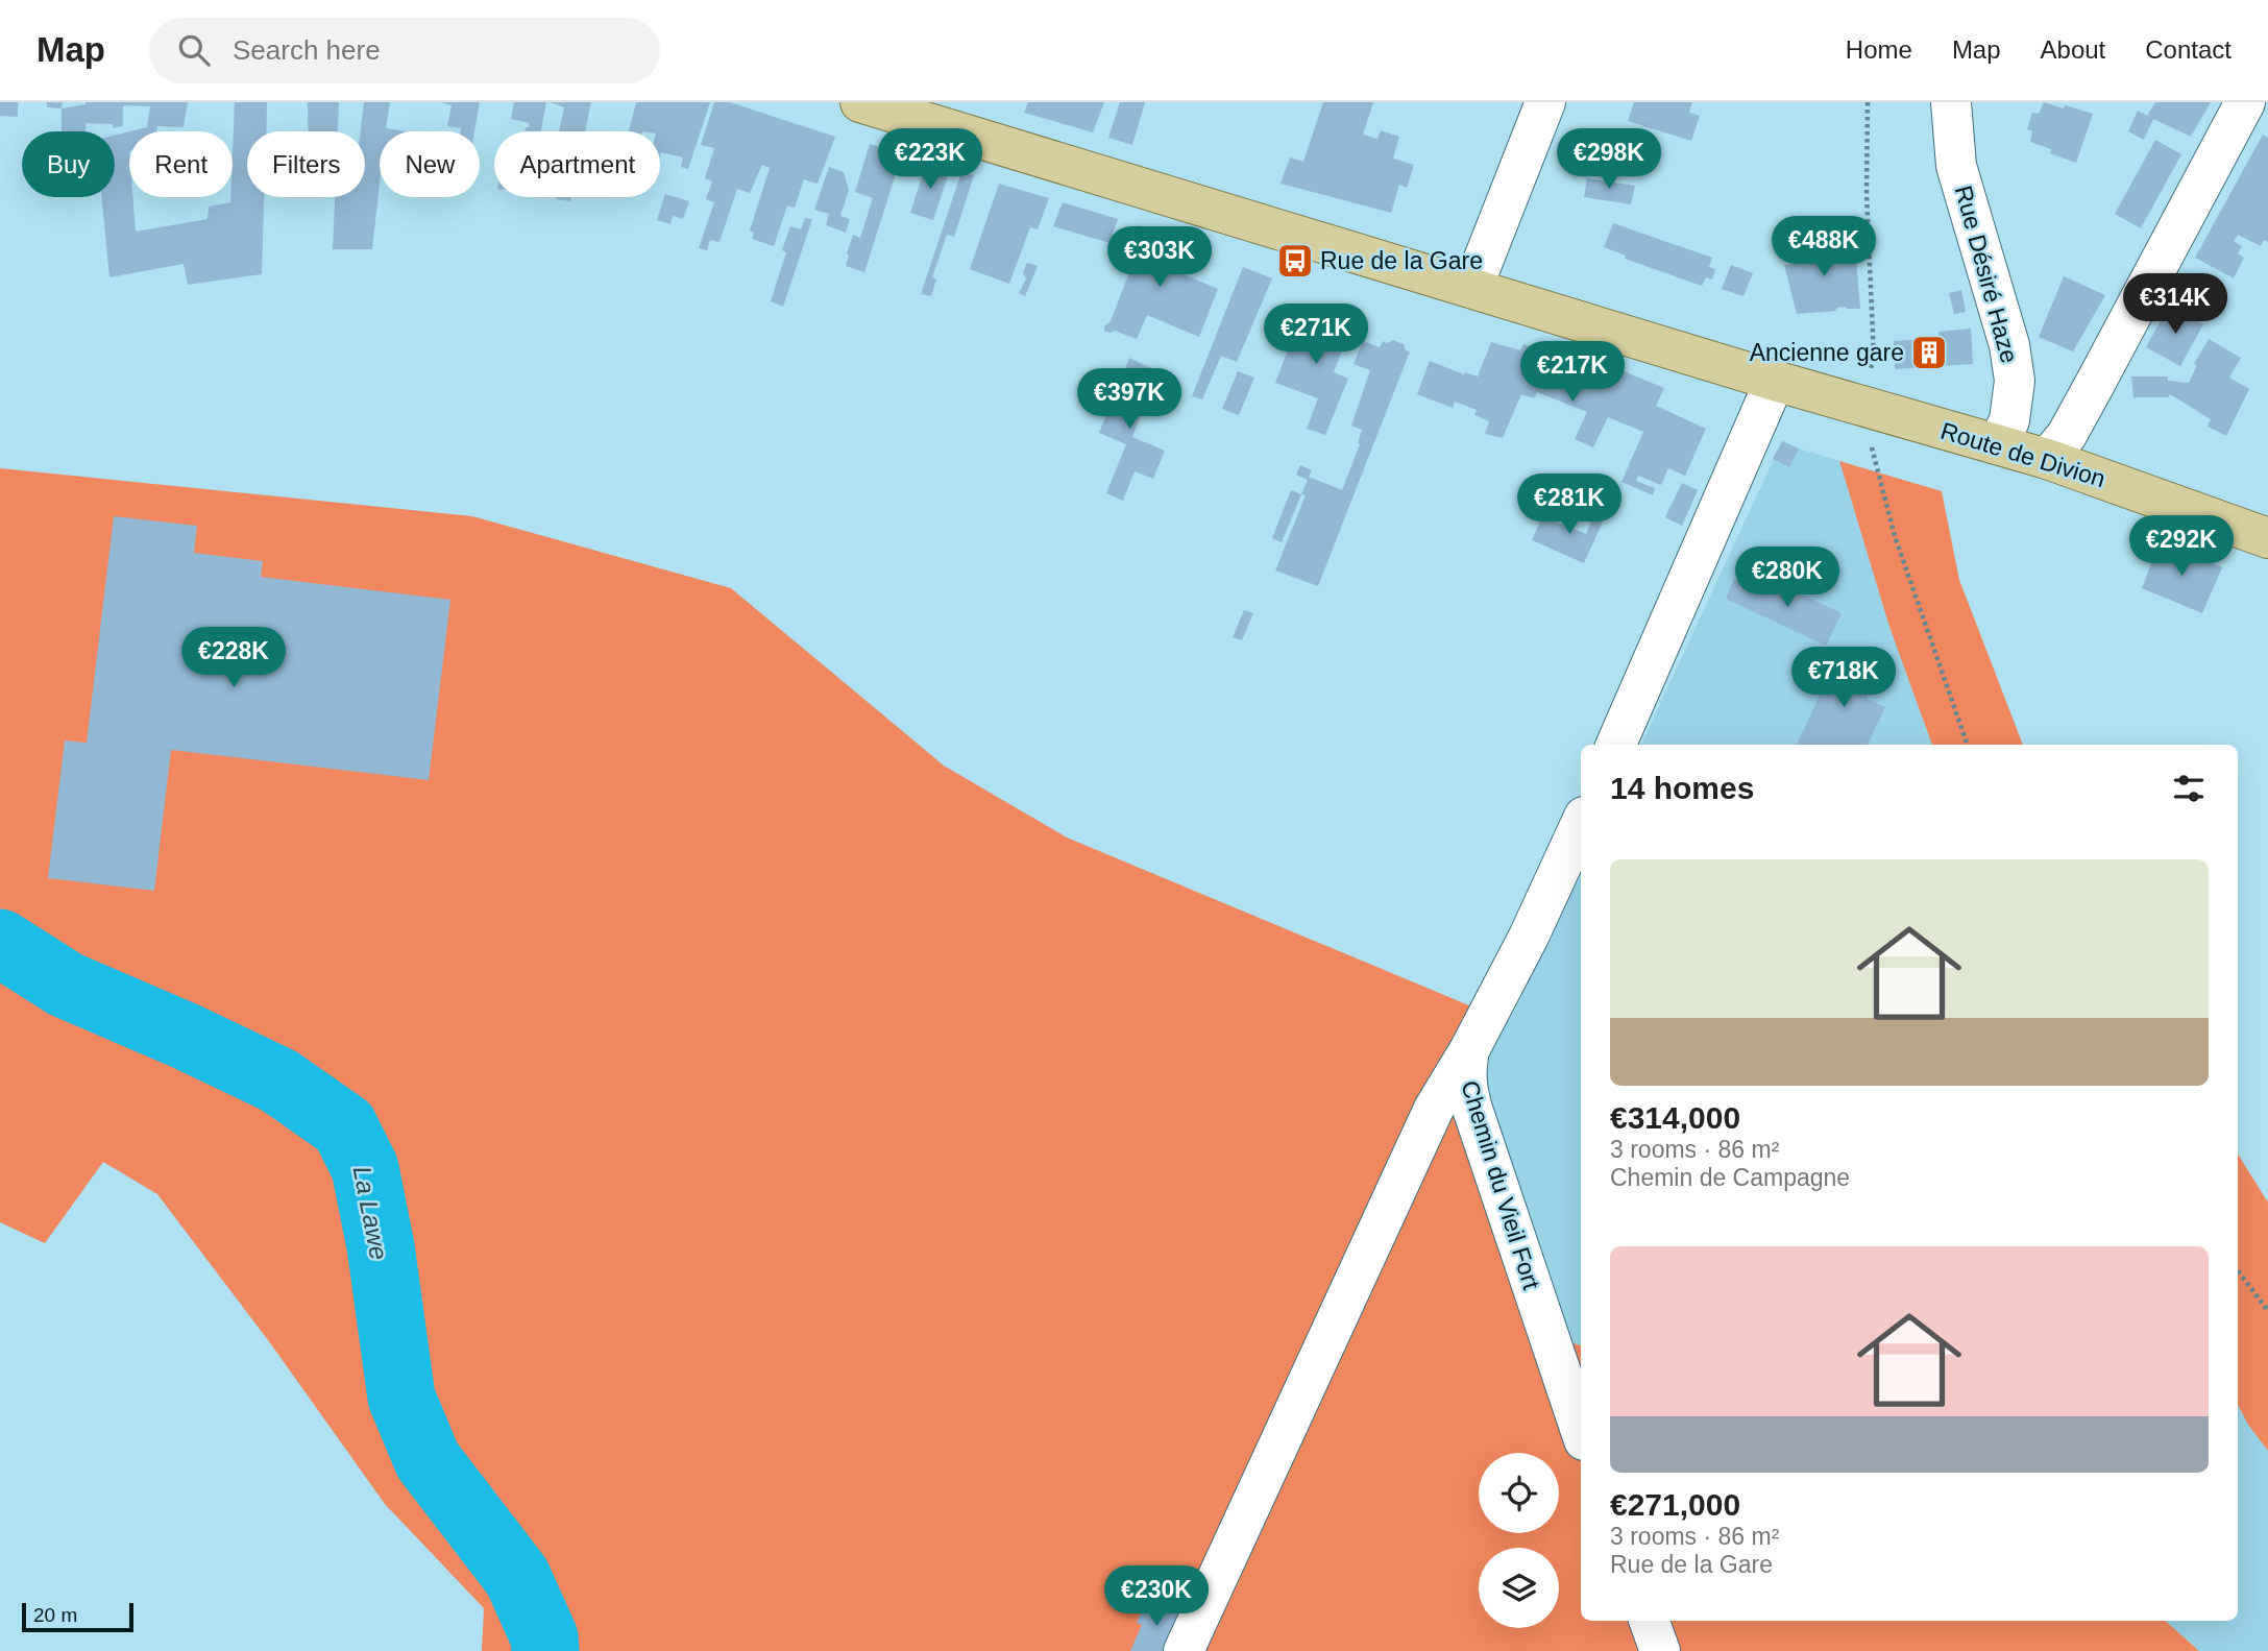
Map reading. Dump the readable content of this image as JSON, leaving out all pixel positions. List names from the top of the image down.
{
  "streets": {
    "main road": ["Route de Divion"],
    "street": ["Rue Désiré Haze", "Chemin du Vieil Fort"]
  },
  "crossings": [
    ["Rue Désiré Haze", "Route de Divion"]
  ],
  "water": ["La Lawe"],
  "places": {
    "bus stop": ["Rue de la Gare"],
    "building": ["Ancienne gare"]
  },
  "scale_bar": "20 m",
  "page": {
    "header": "Map",
    "search": "Search here",
    "nav": [
      "Home",
      "Map",
      "About",
      "Contact"
    ],
    "price": [
      "€223K",
      "€298K",
      "€488K",
      "€303K",
      "€314K",
      "€271K",
      "€217K",
      "€397K",
      "€281K",
      "€292K",
      "€280K",
      "€228K",
      "€718K",
      "€230K"
    ],
    "chip": [
      "Buy",
      "Rent",
      "Filters",
      "New",
      "Apartment"
    ],
    "heading": "14 homes",
    "list": [
      {
        "name": "€314,000",
        "note": "3 rooms · 86 m² · Chemin de Campagne"
      },
      {
        "name": "€271,000",
        "note": "3 rooms · 86 m² · Rue de la Gare"
      }
    ],
    "scale": "20 m"
  }
}
